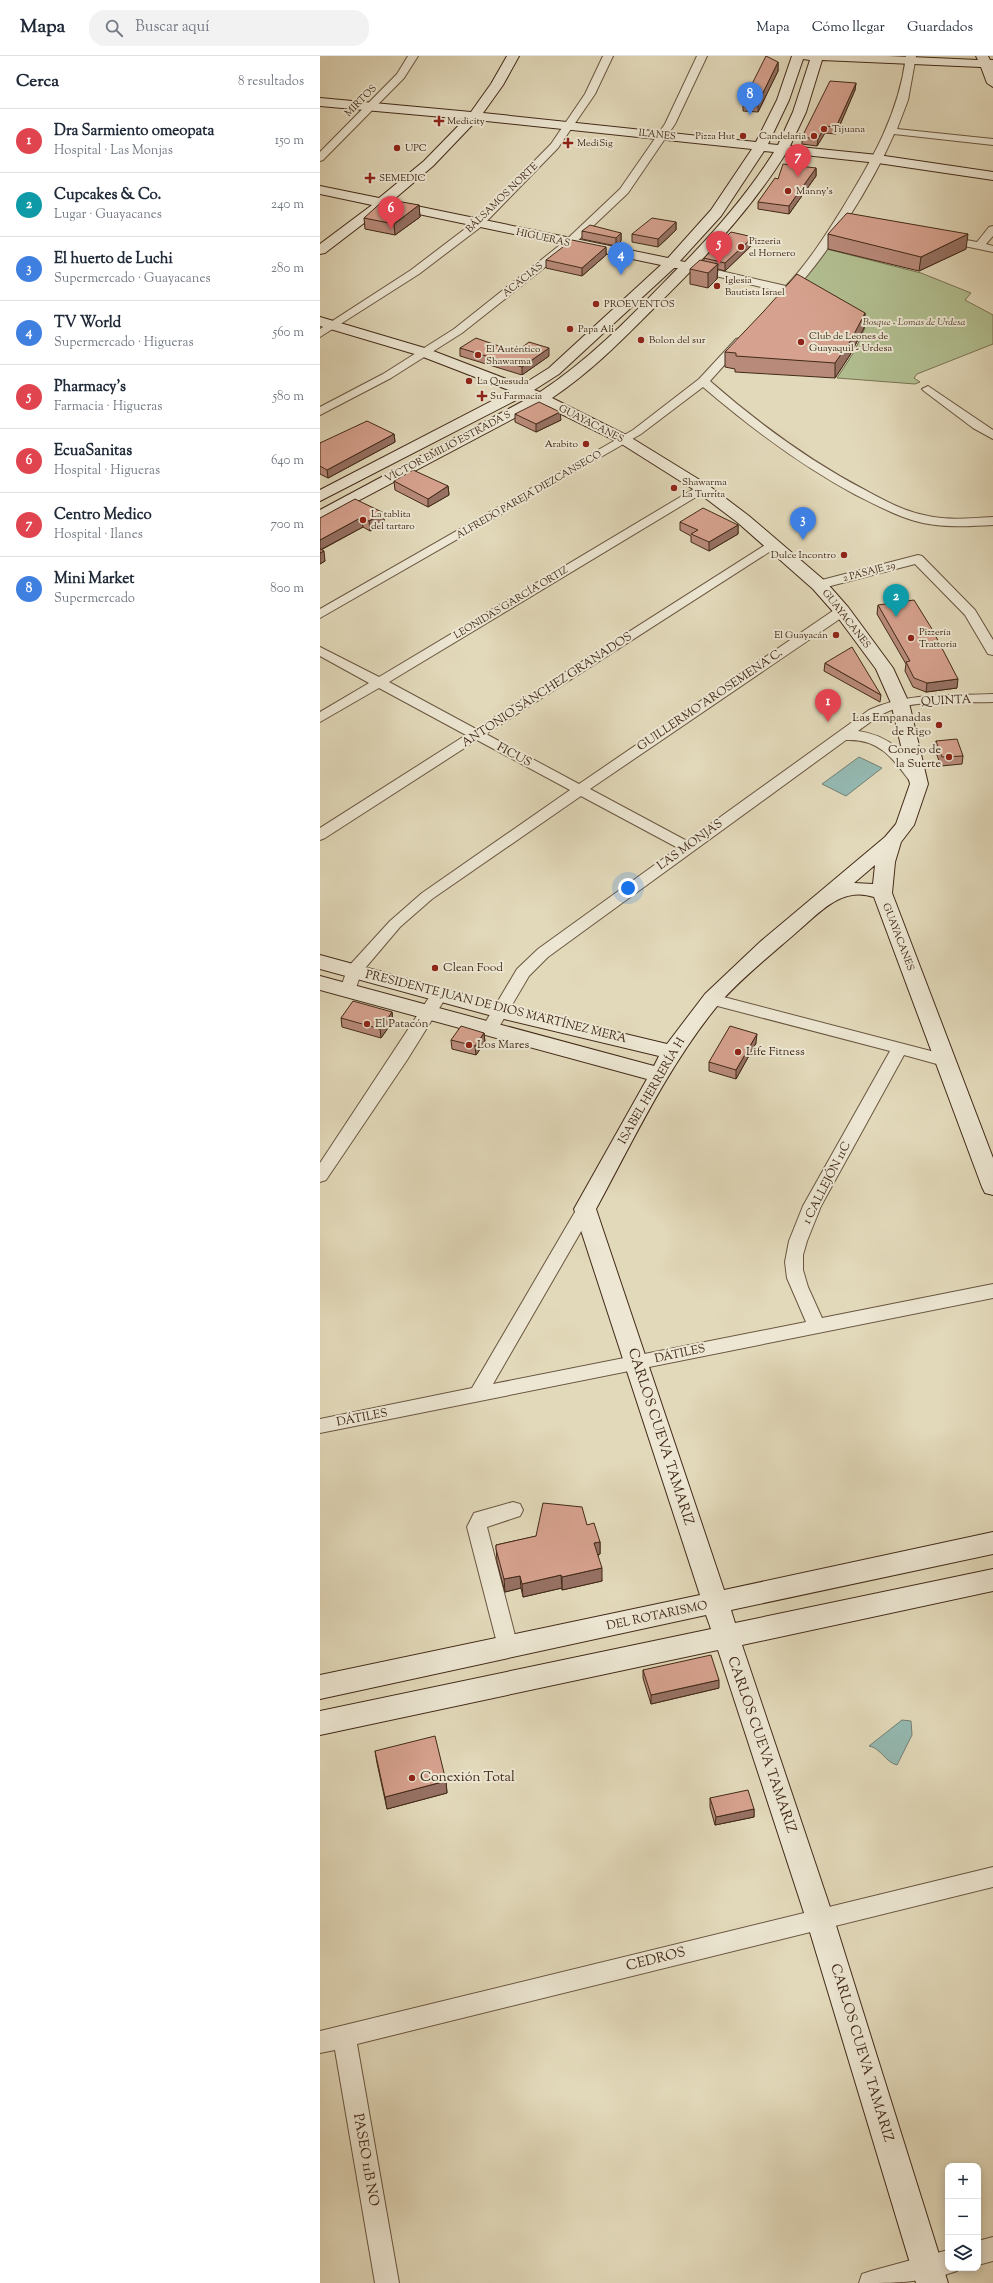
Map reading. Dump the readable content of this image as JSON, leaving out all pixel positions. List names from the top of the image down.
{
  "streets": {
    "street": [
      "MIRTOS",
      "ILANES",
      "BÁLSAMOS NORTE",
      "HIGUERAS",
      "ACACIAS",
      "GUAYACANES",
      "VÍCTOR EMILIO ESTRADA S",
      "ALFREDO PAREJA DIEZCANSECO",
      "2 PASAJE 29",
      "LEONIDAS GARCÍA ORTIZ",
      "ANTONIO SÁNCHEZ GRANADOS",
      "GUILLERMO AROSEMENA C.",
      "QUINTA",
      "FICUS",
      "LAS MONJAS",
      "PRESIDENTE JUAN DE DIOS MARTÍNEZ MERA",
      "ISABEL HERRERÍA H",
      "1 CALLEJÓN 11C",
      "DÁTILES",
      "CARLOS CUEVA TAMARIZ",
      "DEL ROTARISMO",
      "CEDROS",
      "PASEO 11B NO"
    ]
  },
  "crossings": [
    ["MIRTOS", "ILANES"],
    ["ILANES", "BÁLSAMOS NORTE"],
    ["ILANES", "ACACIAS"],
    ["ILANES", "VÍCTOR EMILIO ESTRADA S"],
    ["BÁLSAMOS NORTE", "HIGUERAS"],
    ["BÁLSAMOS NORTE", "GUAYACANES"],
    ["HIGUERAS", "ACACIAS"],
    ["HIGUERAS", "VÍCTOR EMILIO ESTRADA S"],
    ["ACACIAS", "GUAYACANES"],
    ["GUAYACANES", "VÍCTOR EMILIO ESTRADA S"],
    ["GUAYACANES", "ALFREDO PAREJA DIEZCANSECO"],
    ["GUAYACANES", "2 PASAJE 29"],
    ["GUAYACANES", "LEONIDAS GARCÍA ORTIZ"],
    ["GUAYACANES", "ANTONIO SÁNCHEZ GRANADOS"],
    ["GUAYACANES", "GUILLERMO AROSEMENA C."],
    ["GUAYACANES", "QUINTA"],
    ["GUAYACANES", "LAS MONJAS"],
    ["GUAYACANES", "ISABEL HERRERÍA H"],
    ["LEONIDAS GARCÍA ORTIZ", "FICUS"],
    ["ANTONIO SÁNCHEZ GRANADOS", "FICUS"],
    ["GUILLERMO AROSEMENA C.", "FICUS"],
    ["GUILLERMO AROSEMENA C.", "PRESIDENTE JUAN DE DIOS MARTÍNEZ MERA"],
    ["QUINTA", "LAS MONJAS"],
    ["FICUS", "LAS MONJAS"],
    ["LAS MONJAS", "PRESIDENTE JUAN DE DIOS MARTÍNEZ MERA"],
    ["PRESIDENTE JUAN DE DIOS MARTÍNEZ MERA", "ISABEL HERRERÍA H"],
    ["ISABEL HERRERÍA H", "DÁTILES"],
    ["ISABEL HERRERÍA H", "CARLOS CUEVA TAMARIZ"],
    ["1 CALLEJÓN 11C", "DÁTILES"],
    ["DÁTILES", "CARLOS CUEVA TAMARIZ"],
    ["CARLOS CUEVA TAMARIZ", "DEL ROTARISMO"],
    ["CARLOS CUEVA TAMARIZ", "CEDROS"],
    ["CEDROS", "PASEO 11B NO"]
  ],
  "parks": ["Bosque - Lomas de Urdesa"],
  "places": {
    "health": [
      "Medicity",
      "MediSig",
      "SEMEDIC",
      "Su Farmacia"
    ],
    "other": [
      "Tijuana",
      "Pizza Hut",
      "Candelaria",
      "UPC",
      "Manny's",
      "Pizzeria el Hornero",
      "Iglesia Bautista Israel",
      "PROEVENTOS",
      "Papa Ali",
      "Bolon del sur",
      "Club de Leones de Guayaquil - Urdesa",
      "El Auténtico Shawarma",
      "La Quesuda",
      "Arabito",
      "Shawarma La Turrita",
      "La tablita del tartaro",
      "Dulce Incontro",
      "El Guayacán",
      "Pizzería Trattoria",
      "Las Empanadas de Rigo",
      "Conejo de la Suerte",
      "Clean Food",
      "El Patacón",
      "Los Mares",
      "Life Fitness",
      "Conexión Total"
    ]
  },
  "page": {
    "header": "Mapa",
    "search": "Buscar aquí",
    "nav": ["Mapa", "Cómo llegar", "Guardados"],
    "heading": ["Cerca", "8 resultados"],
    "pins": [
      "8",
      "7",
      "6",
      "5",
      "4",
      "3",
      "2",
      "1"
    ],
    "list": [
      {
        "mark": "1",
        "name": "Dra Sarmiento omeopata",
        "note": "Hospital · Las Monjas",
        "value": "150 m"
      },
      {
        "mark": "2",
        "name": "Cupcakes & Co.",
        "note": "Lugar · Guayacanes",
        "value": "240 m"
      },
      {
        "mark": "3",
        "name": "El huerto de Luchi",
        "note": "Supermercado · Guayacanes",
        "value": "280 m"
      },
      {
        "mark": "4",
        "name": "TV World",
        "note": "Supermercado · Higueras",
        "value": "560 m"
      },
      {
        "mark": "5",
        "name": "Pharmacy's",
        "note": "Farmacia · Higueras",
        "value": "580 m"
      },
      {
        "mark": "6",
        "name": "EcuaSanitas",
        "note": "Hospital · Higueras",
        "value": "640 m"
      },
      {
        "mark": "7",
        "name": "Centro Medico",
        "note": "Hospital · Ilanes",
        "value": "700 m"
      },
      {
        "mark": "8",
        "name": "Mini Market",
        "note": "Supermercado",
        "value": "800 m"
      }
    ],
    "map_buttons": ["+", "−"]
  }
}
